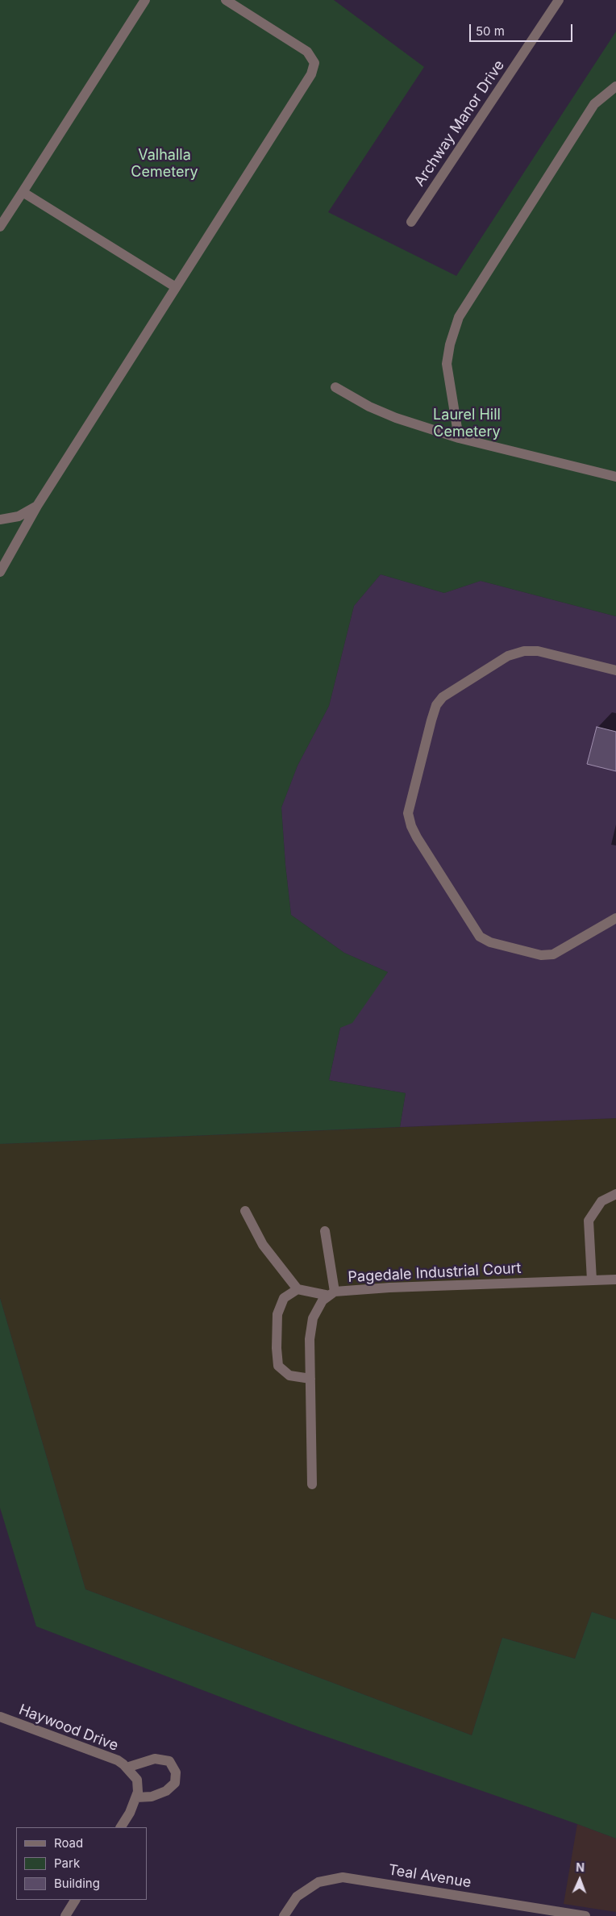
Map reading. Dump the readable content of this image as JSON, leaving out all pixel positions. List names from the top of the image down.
{
  "streets": {
    "street": [
      "Archway Manor Drive",
      "Pagedale Industrial Court",
      "Haywood Drive",
      "Teal Avenue"
    ]
  },
  "parks": ["Valhalla Cemetery", "Laurel Hill Cemetery"],
  "legend": ["Road", "Park", "Building"],
  "scale_bar": "50 m",
  "north": "top"
}
